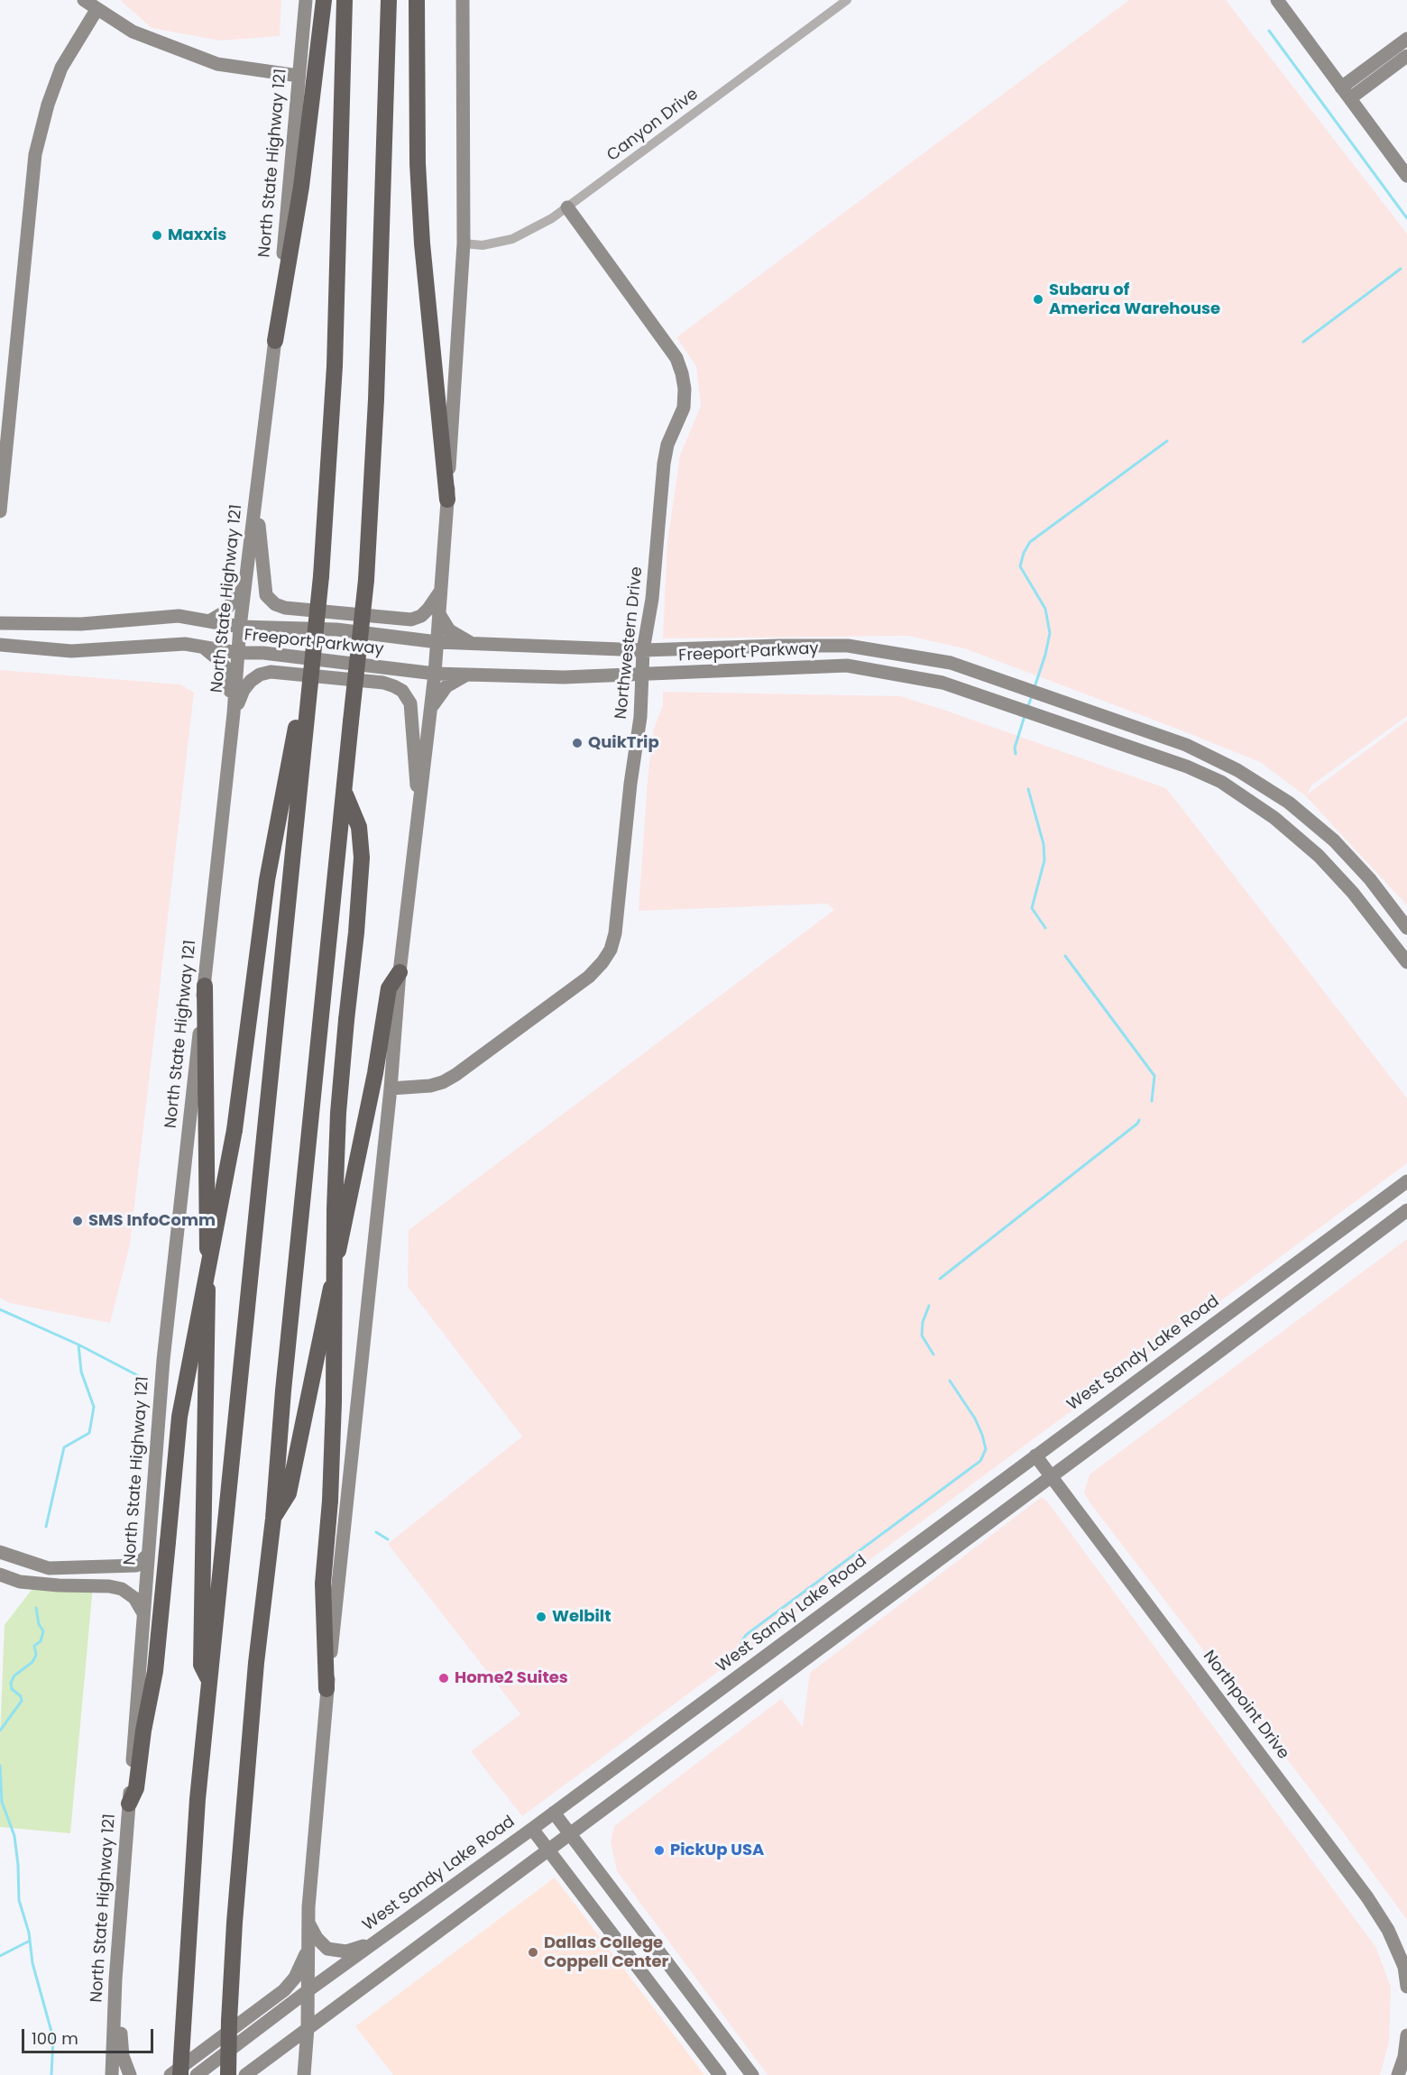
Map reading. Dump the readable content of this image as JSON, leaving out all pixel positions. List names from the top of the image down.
{
  "streets": {
    "main road": [
      "North State Highway 121",
      "Freeport Parkway",
      "Northwestern Drive",
      "West Sandy Lake Road",
      "Northpoint Drive"
    ],
    "street": ["Canyon Drive"]
  },
  "crossings": [
    ["Canyon Drive", "Northwestern Drive"],
    ["North State Highway 121", "Freeport Parkway"],
    ["Freeport Parkway", "Northwestern Drive"],
    ["West Sandy Lake Road", "Northpoint Drive"]
  ],
  "places": [
    "Maxxis",
    "Subaru of America Warehouse",
    "QuikTrip",
    "SMS InfoComm",
    "Welbilt",
    "Home2 Suites",
    "PickUp USA",
    "Dallas College Coppell Center"
  ],
  "scale_bar": "100 m"
}
